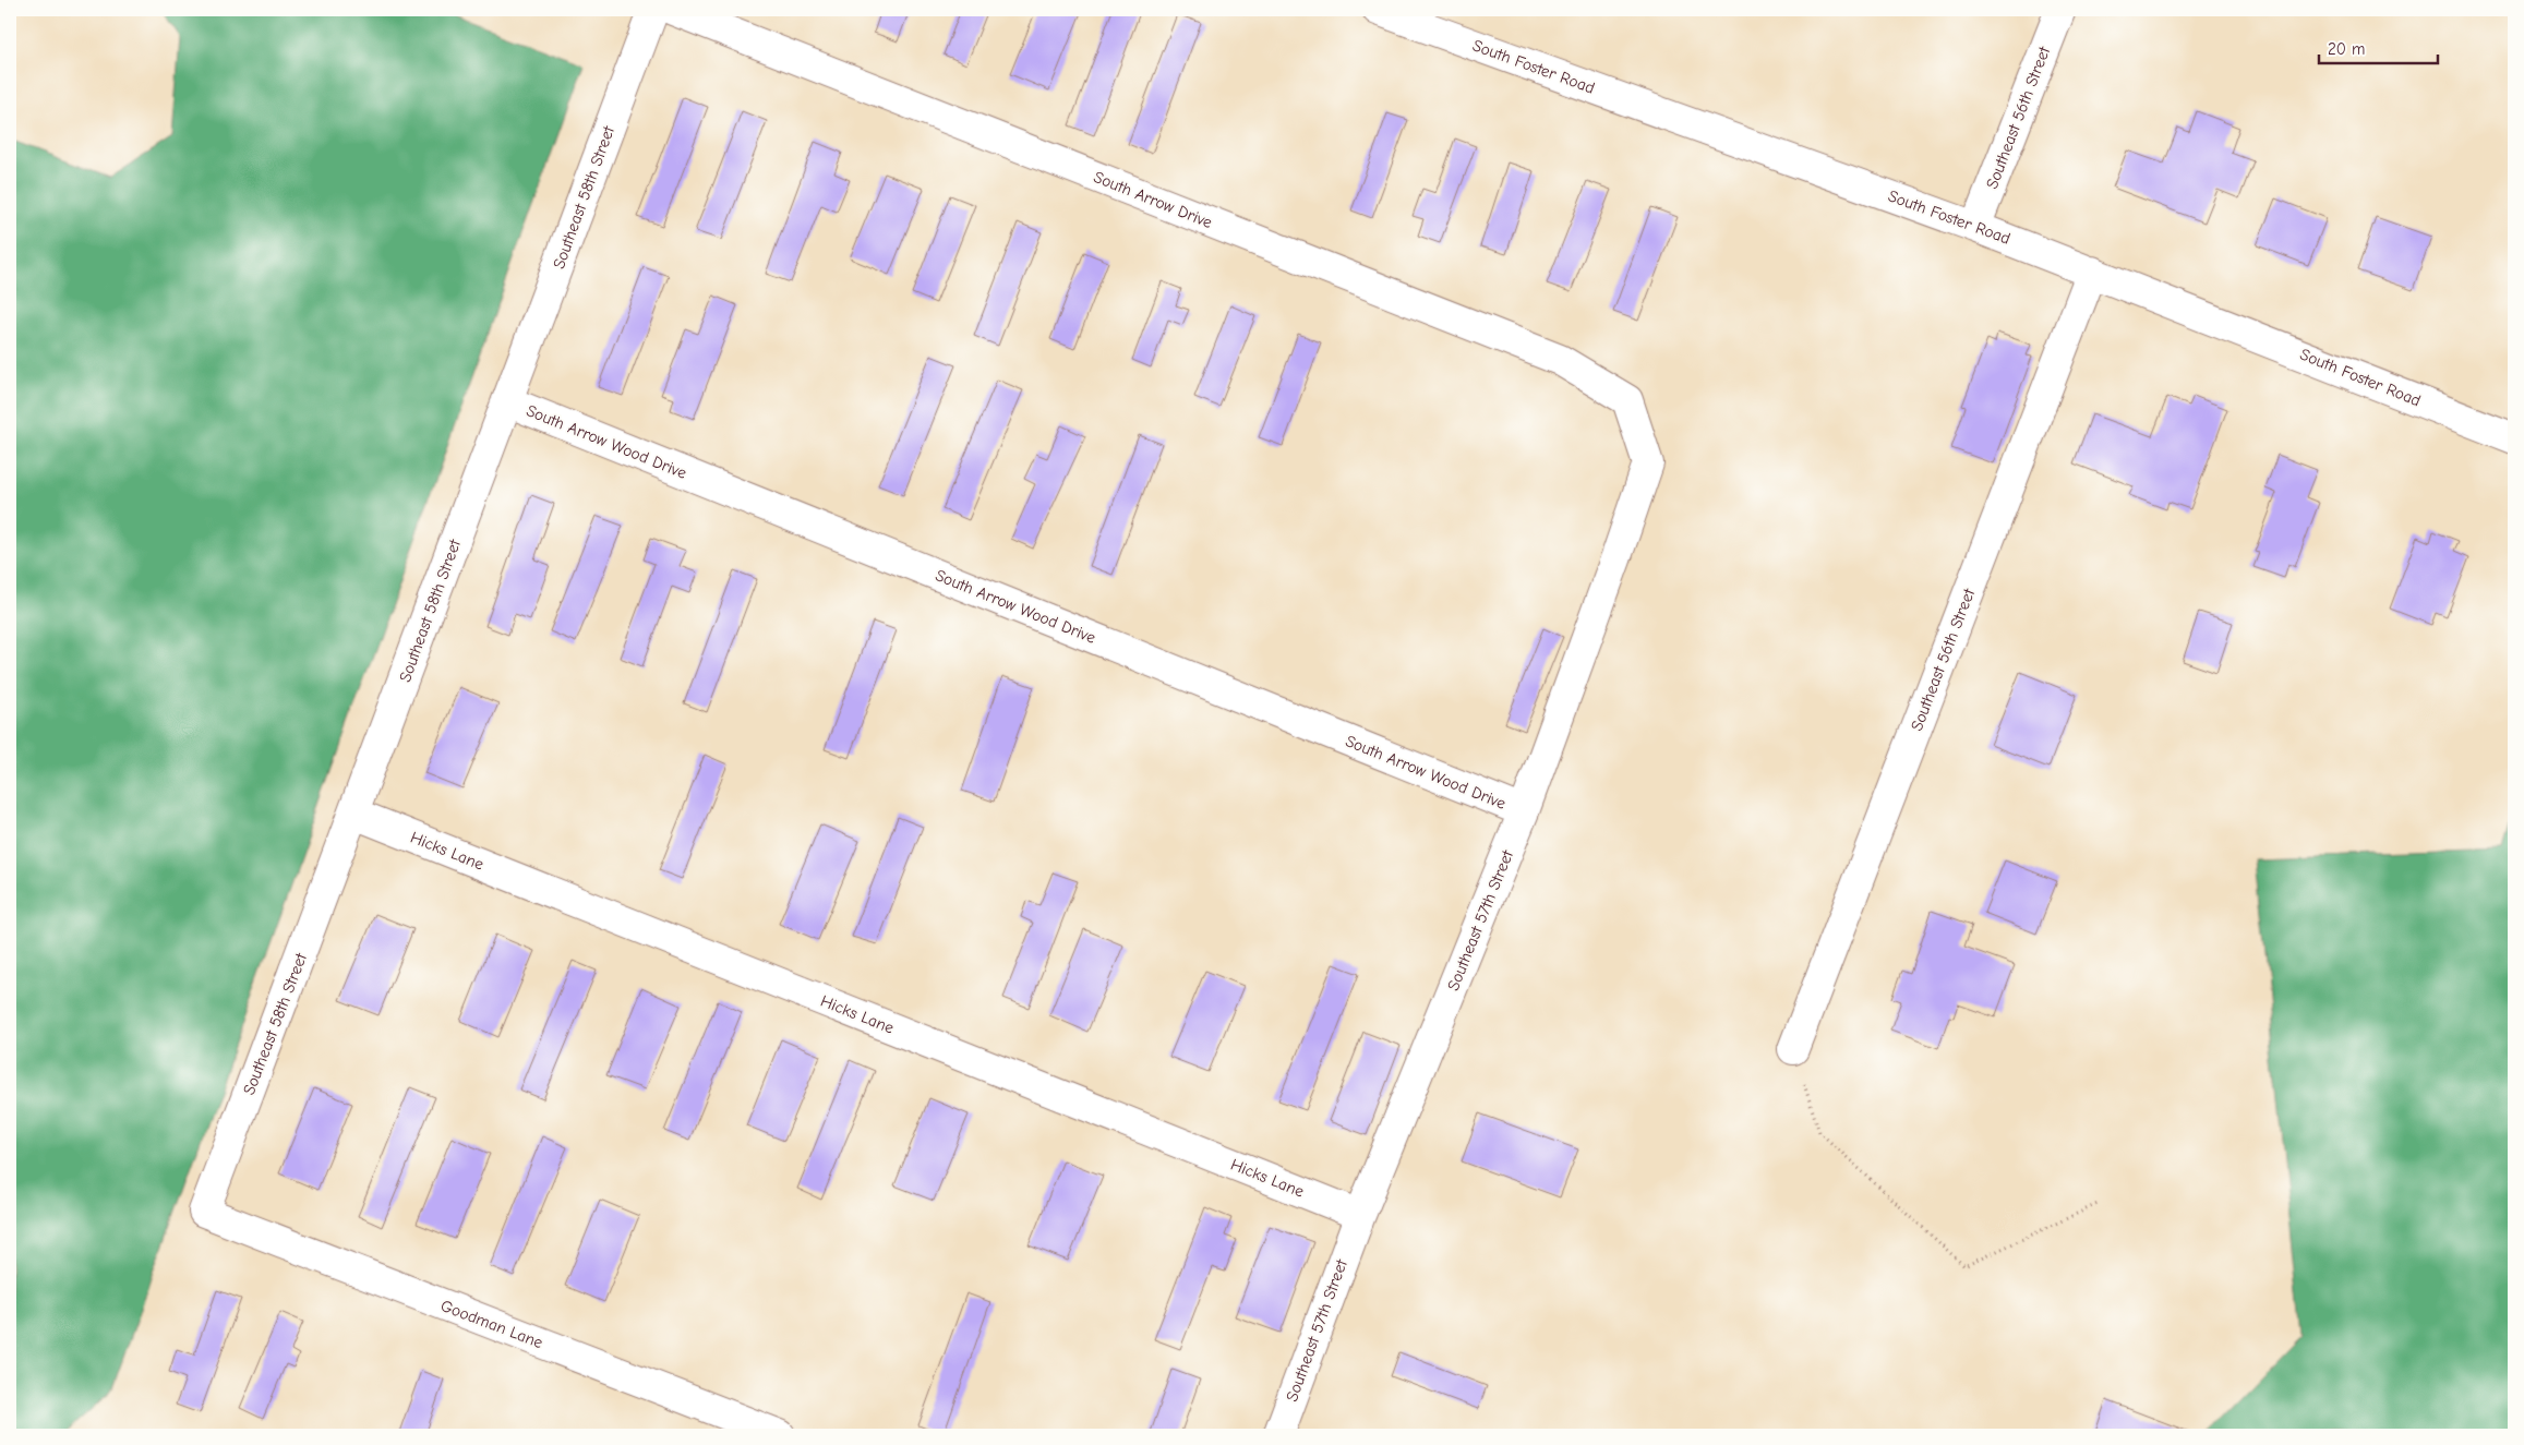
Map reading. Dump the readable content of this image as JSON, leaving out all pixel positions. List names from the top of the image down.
{
  "streets": {
    "street": [
      "South Foster Road",
      "Southeast 56th Street",
      "Southeast 58th Street",
      "South Arrow Drive",
      "South Arrow Wood Drive",
      "Hicks Lane",
      "Southeast 57th Street",
      "Goodman Lane"
    ]
  },
  "crossings": [
    ["South Foster Road", "Southeast 56th Street"],
    ["Southeast 58th Street", "South Arrow Wood Drive"],
    ["Southeast 58th Street", "Hicks Lane"],
    ["Southeast 58th Street", "Goodman Lane"],
    ["South Arrow Drive", "Southeast 57th Street"],
    ["South Arrow Wood Drive", "Southeast 57th Street"],
    ["Hicks Lane", "Southeast 57th Street"]
  ],
  "scale_bar": "20 m"
}
